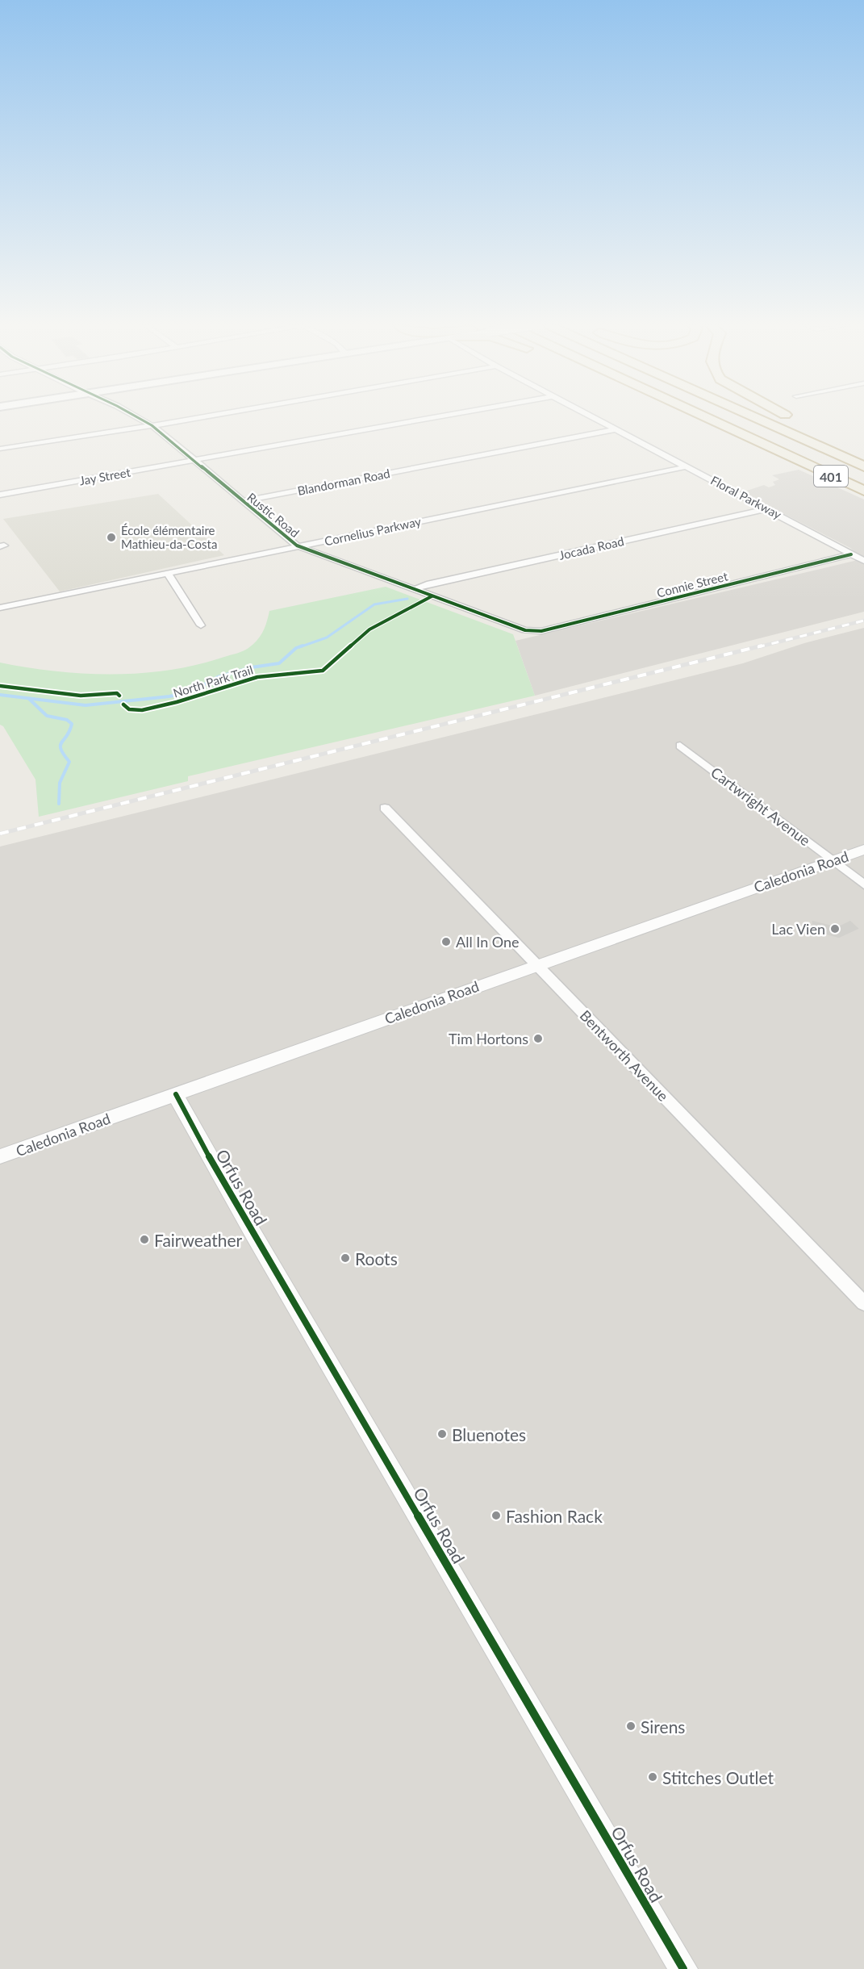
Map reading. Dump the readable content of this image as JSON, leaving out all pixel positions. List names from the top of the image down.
{
  "streets": {
    "highway": ["401"],
    "street": [
      "Jay Street",
      "Blandorman Road",
      "Floral Parkway",
      "Rustic Road",
      "Cornelius Parkway",
      "Jocada Road",
      "Connie Street",
      "Cartwright Avenue",
      "Caledonia Road",
      "Bentworth Avenue",
      "Orfus Road"
    ],
    "cycle path": ["North Park Trail"]
  },
  "crossings": [
    ["Jay Street", "Rustic Road"],
    ["Blandorman Road", "Floral Parkway"],
    ["Blandorman Road", "Rustic Road"],
    ["Floral Parkway", "Cornelius Parkway"],
    ["Floral Parkway", "Jocada Road"],
    ["Floral Parkway", "Connie Street"],
    ["Rustic Road", "Cornelius Parkway"],
    ["Rustic Road", "Jocada Road"],
    ["Rustic Road", "Connie Street"],
    ["Cartwright Avenue", "Caledonia Road"],
    ["Caledonia Road", "Bentworth Avenue"],
    ["Caledonia Road", "Orfus Road"]
  ],
  "places": [
    "École élémentaire Mathieu-da-Costa",
    "Lac Vien",
    "All In One",
    "Tim Hortons",
    "Fairweather",
    "Roots",
    "Bluenotes",
    "Fashion Rack",
    "Sirens",
    "Stitches Outlet"
  ]
}
